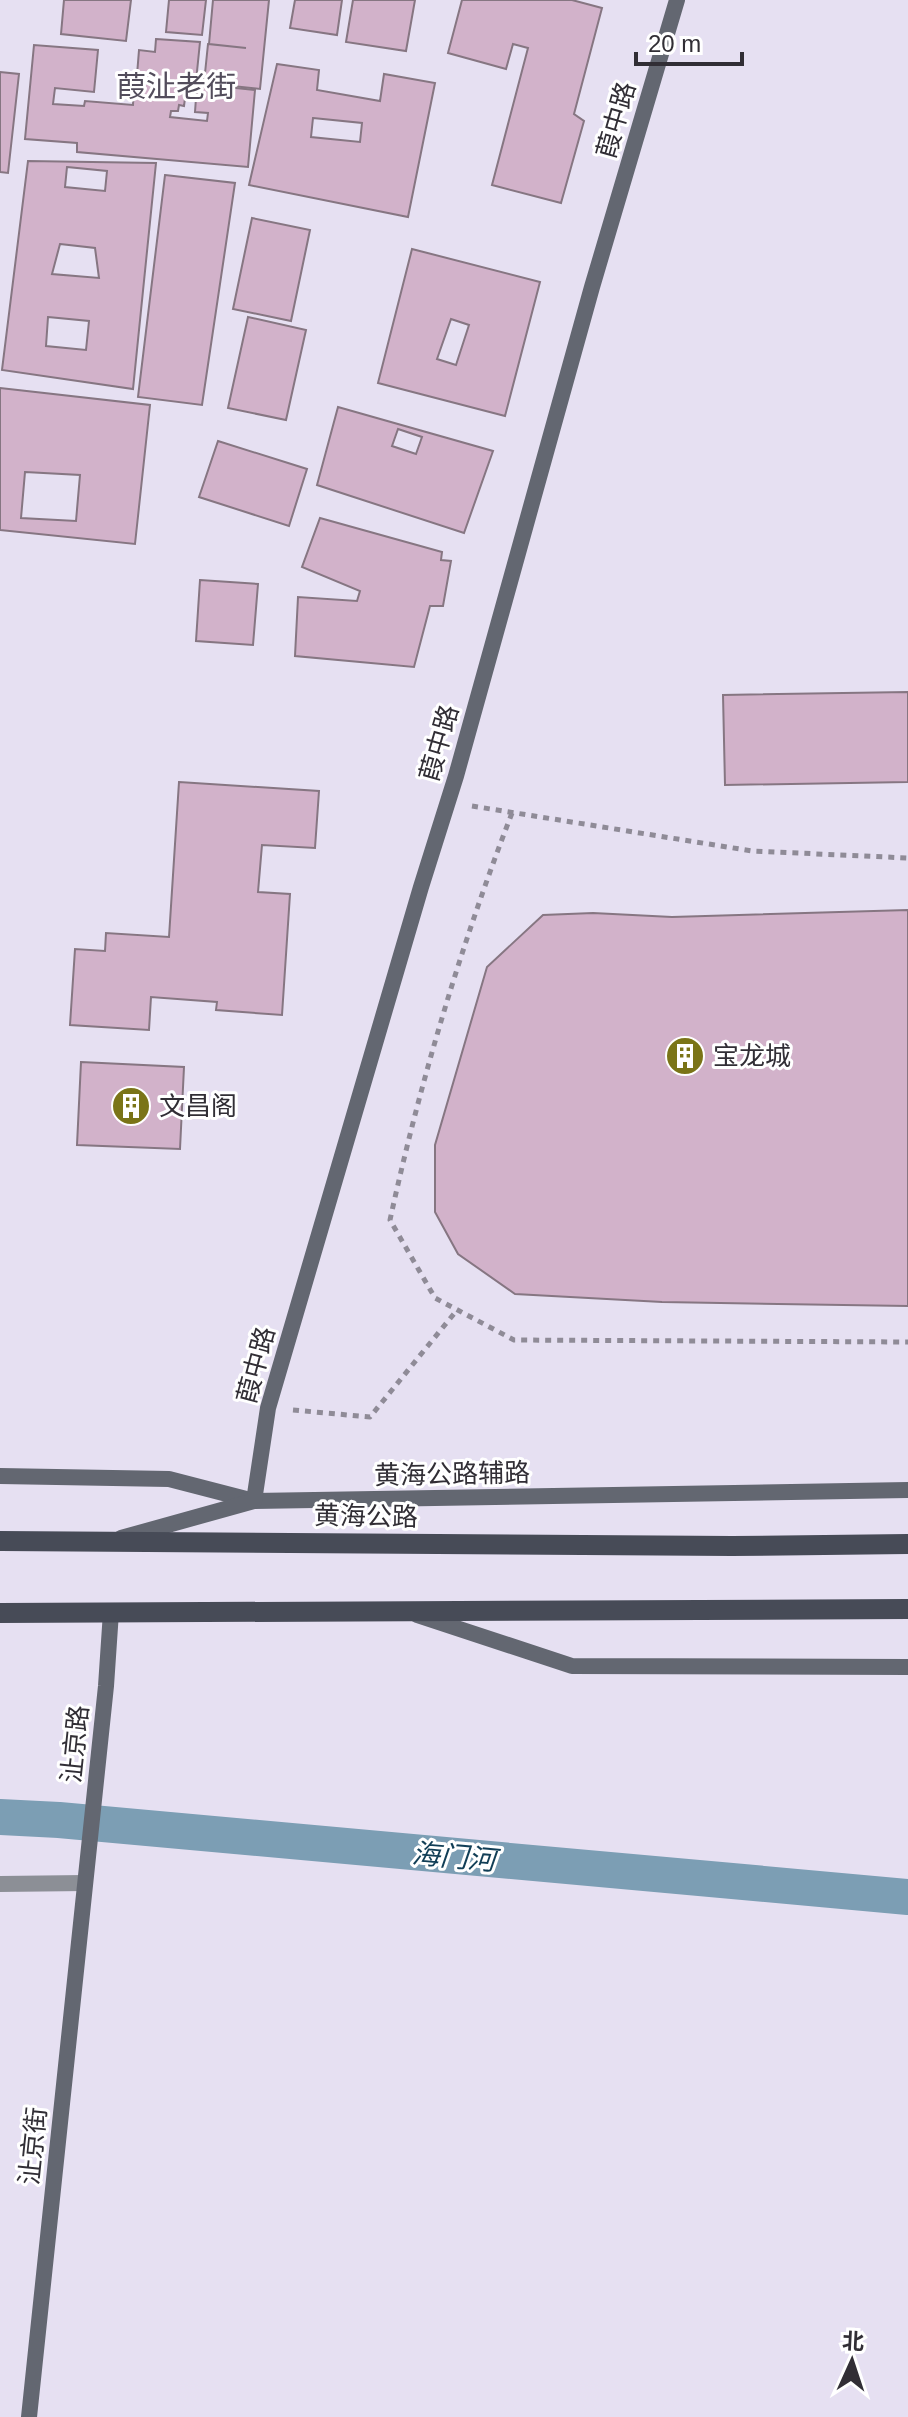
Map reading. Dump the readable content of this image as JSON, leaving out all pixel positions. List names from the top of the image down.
{
  "streets": {
    "main road": ["黄海公路"],
    "street": [
      "葭中路",
      "黄海公路辅路",
      "沚京路",
      "沚京街"
    ]
  },
  "crossings": [
    ["葭中路", "黄海公路辅路"],
    ["沚京路", "沚京街"]
  ],
  "districts": ["葭沚老街"],
  "water": ["海门河"],
  "places": {
    "building": ["宝龙城", "文昌阁"]
  },
  "scale_bar": "20 m",
  "north": "top"
}
